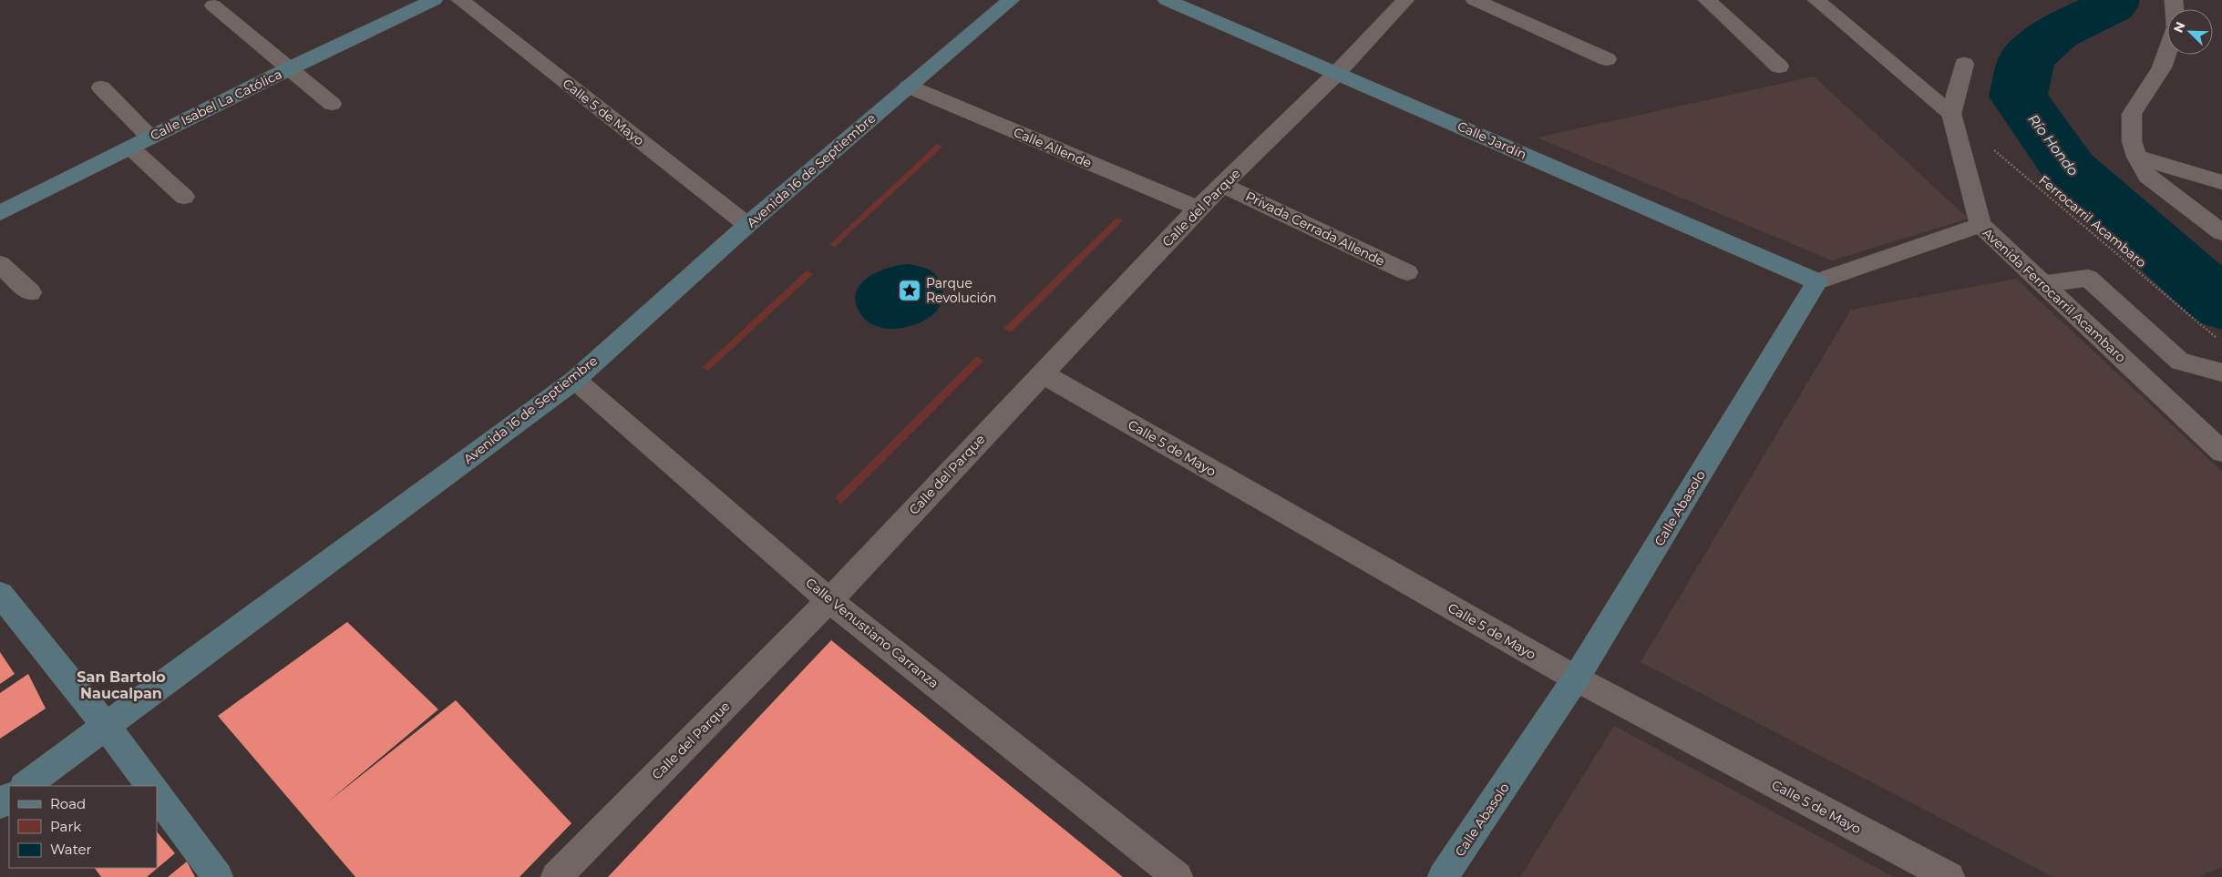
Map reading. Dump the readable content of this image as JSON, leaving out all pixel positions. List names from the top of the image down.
{
  "streets": {
    "street": [
      "Calle Isabel La Católica",
      "Calle 5 de Mayo",
      "Calle Jardín",
      "Calle Allende",
      "Avenida 16 de Septiembre",
      "Calle del Parque",
      "Privada Cerrada Allende",
      "Avenida Ferrocarril Acambaro",
      "Calle Abasolo",
      "Calle Venustiano Carranza"
    ],
    "path": ["Ferrocarril Acambaro"]
  },
  "crossings": [
    ["Calle 5 de Mayo", "Avenida 16 de Septiembre"],
    ["Calle 5 de Mayo", "Calle del Parque"],
    ["Calle 5 de Mayo", "Calle Abasolo"],
    ["Calle Jardín", "Calle del Parque"],
    ["Calle Jardín", "Calle Abasolo"],
    ["Calle Allende", "Avenida 16 de Septiembre"],
    ["Calle Allende", "Calle del Parque"],
    ["Avenida 16 de Septiembre", "Calle Venustiano Carranza"],
    ["Calle del Parque", "Privada Cerrada Allende"],
    ["Calle del Parque", "Calle Venustiano Carranza"],
    ["Ferrocarril Acambaro", "Avenida Ferrocarril Acambaro"]
  ],
  "districts": ["San Bartolo Naucalpan"],
  "water": ["Río Hondo"],
  "places": {
    "place": ["Parque Revolución"]
  },
  "legend": ["Road", "Park", "Water"],
  "north": "top left"
}
